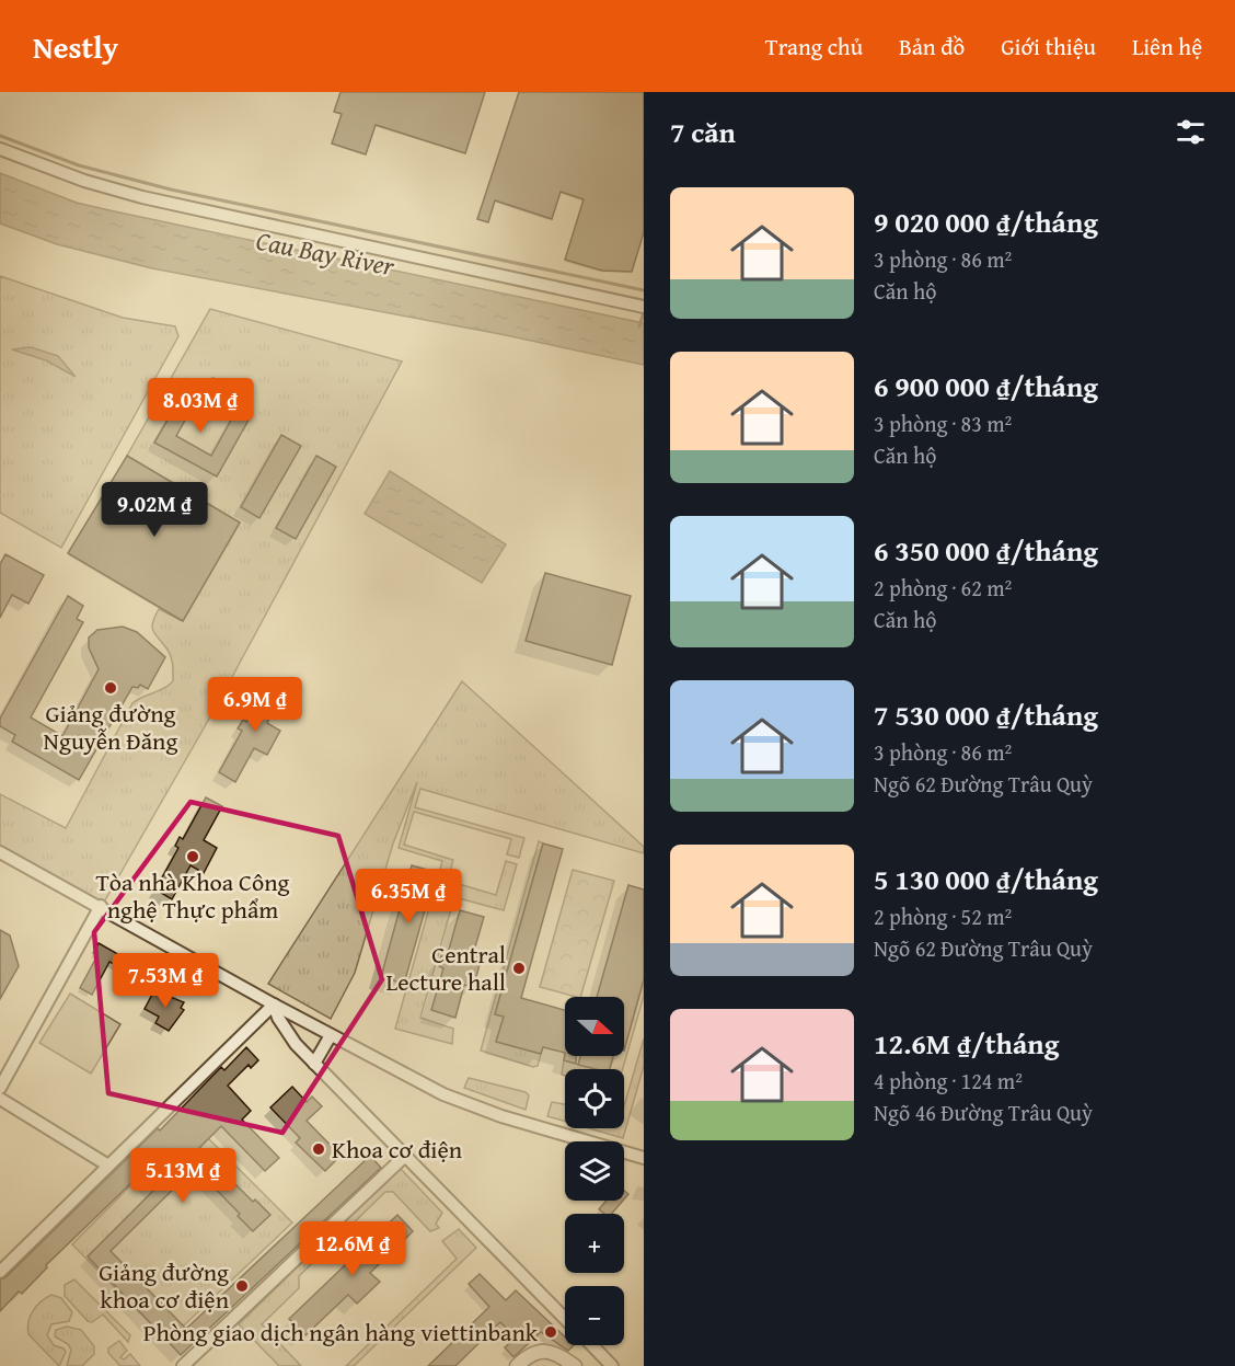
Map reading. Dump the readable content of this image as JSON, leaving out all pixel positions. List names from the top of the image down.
{
  "water": ["Cau Bay River"],
  "places": [
    "Giảng đường Nguyễn Đăng",
    "Tòa nhà Khoa Công nghệ Thực phẩm",
    "Central Lecture hall",
    "Khoa cơ điện",
    "Giảng đường khoa cơ điện",
    "Phòng giao dịch ngân hàng viettinbank"
  ],
  "north": "right",
  "page": {
    "header": "Nestly",
    "nav": [
      "Trang chủ",
      "Bản đồ",
      "Giới thiệu",
      "Liên hệ"
    ],
    "heading": "7 căn",
    "list": [
      {
        "name": "9 020 000 ₫/tháng",
        "note": "3 phòng · 86 m² · Căn hộ"
      },
      {
        "name": "6 900 000 ₫/tháng",
        "note": "3 phòng · 83 m² · Căn hộ"
      },
      {
        "name": "6 350 000 ₫/tháng",
        "note": "2 phòng · 62 m² · Căn hộ"
      },
      {
        "name": "7 530 000 ₫/tháng",
        "note": "3 phòng · 86 m² · Ngõ 62 Đường Trâu Quỳ"
      },
      {
        "name": "5 130 000 ₫/tháng",
        "note": "2 phòng · 52 m² · Ngõ 62 Đường Trâu Quỳ"
      },
      {
        "name": "12.6M ₫/tháng",
        "note": "4 phòng · 124 m² · Ngõ 46 Đường Trâu Quỳ"
      }
    ],
    "price": [
      "8.03M ₫",
      "9.02M ₫",
      "6.9M ₫",
      "6.35M ₫",
      "7.53M ₫",
      "5.13M ₫",
      "12.6M ₫"
    ],
    "map_buttons": ["+", "−"]
  }
}
